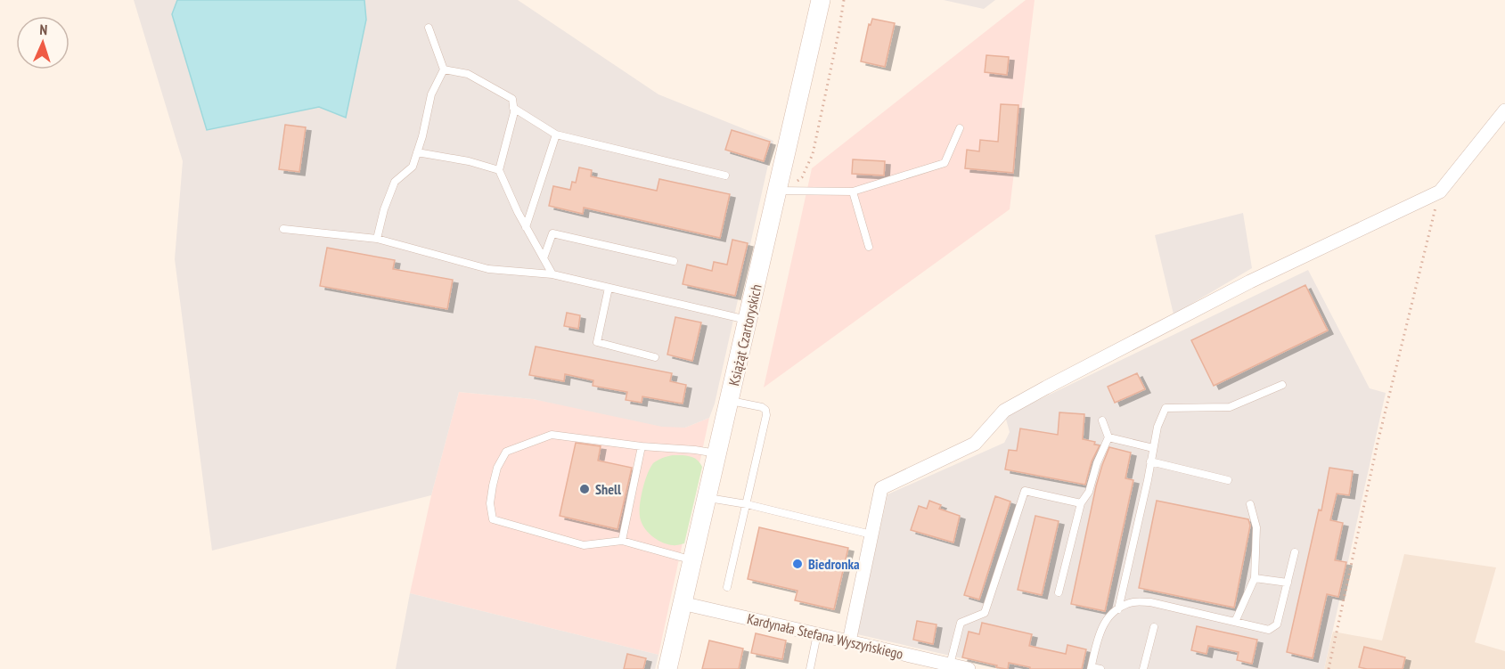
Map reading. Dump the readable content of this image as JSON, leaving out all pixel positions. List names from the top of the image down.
{
  "streets": {
    "main road": ["Książąt Czartoryskich"],
    "street": ["Kardynała Stefana Wyszyńskiego"]
  },
  "crossings": [
    ["Książąt Czartoryskich", "Kardynała Stefana Wyszyńskiego"]
  ],
  "places": ["Shell", "Biedronka"],
  "north": "top"
}
